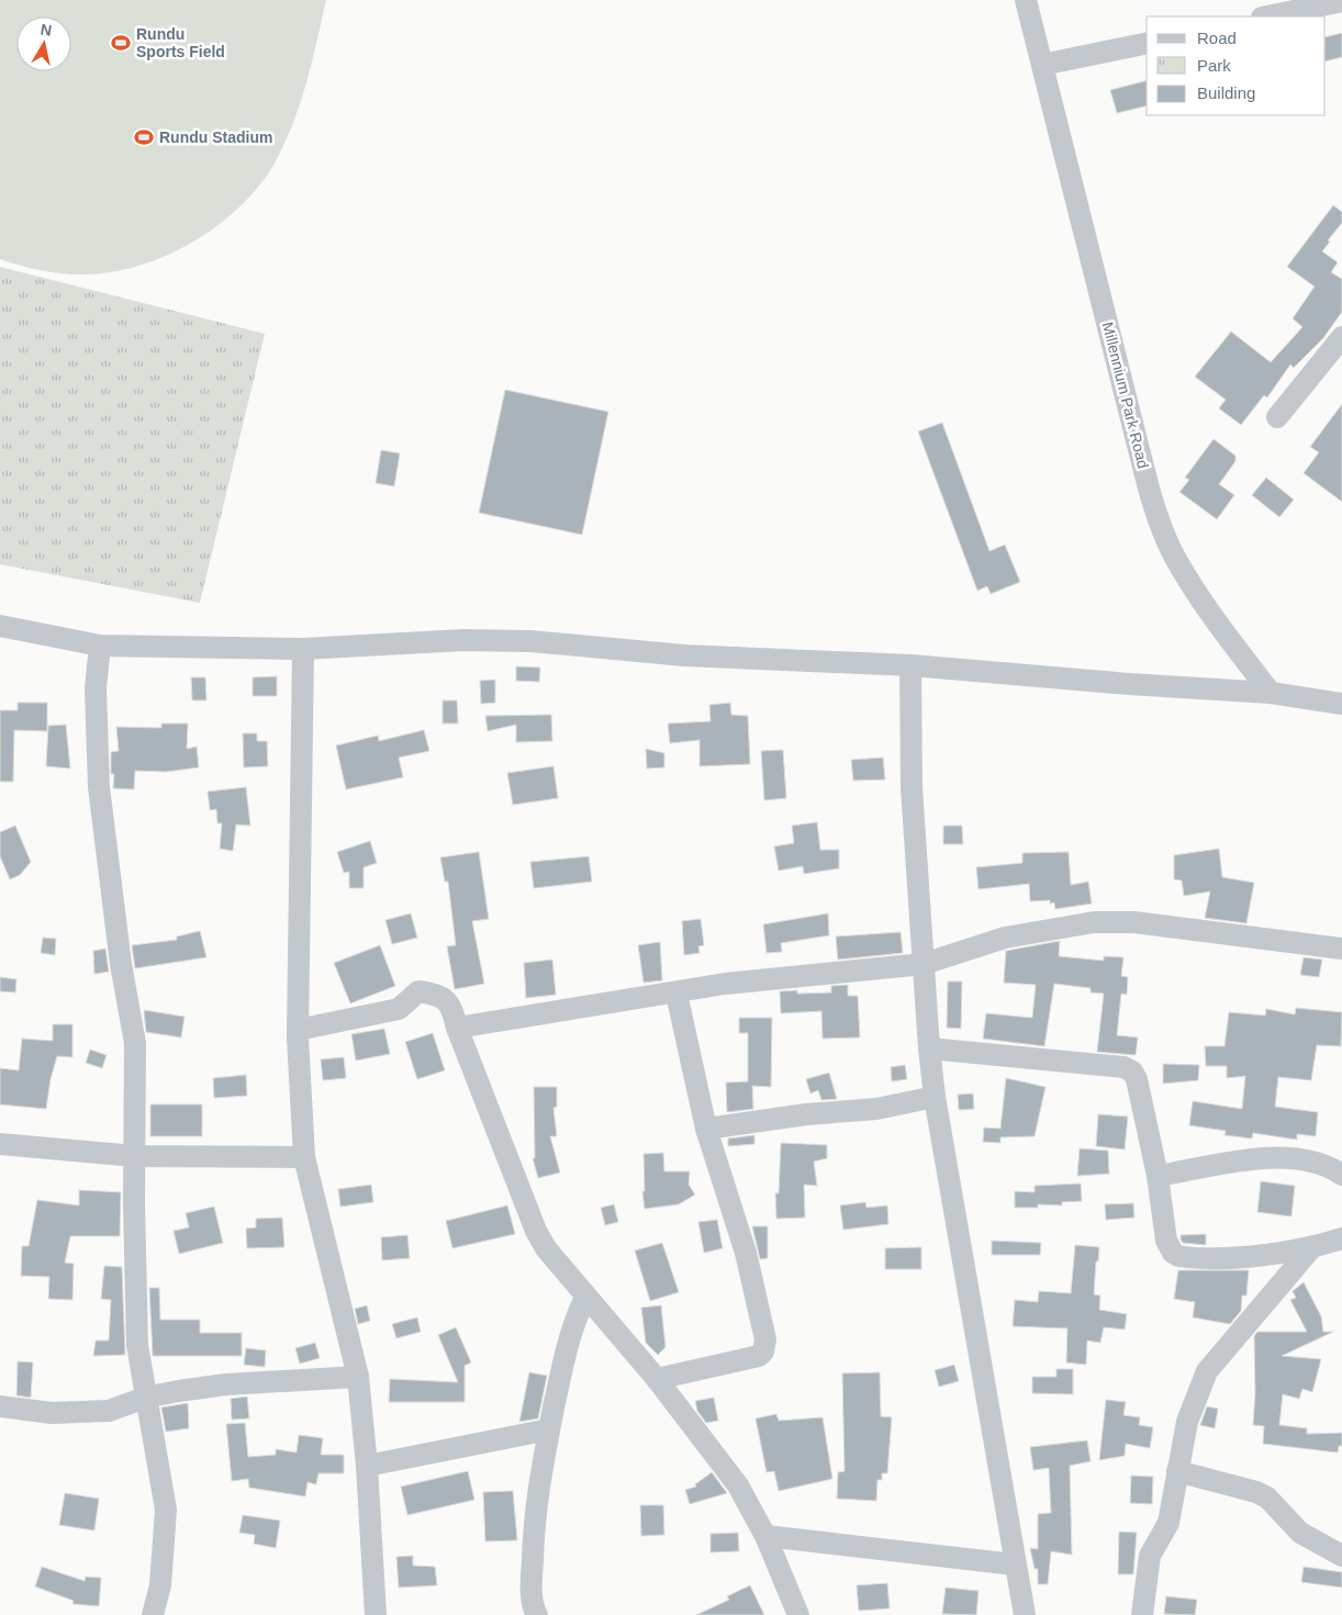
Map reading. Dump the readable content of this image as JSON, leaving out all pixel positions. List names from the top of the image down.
{
  "streets": {
    "street": ["Millennium Park Road"]
  },
  "places": {
    "sports": ["Rundu Sports Field", "Rundu Stadium"]
  },
  "legend": ["Road", "Park", "Building"],
  "north": "top"
}
